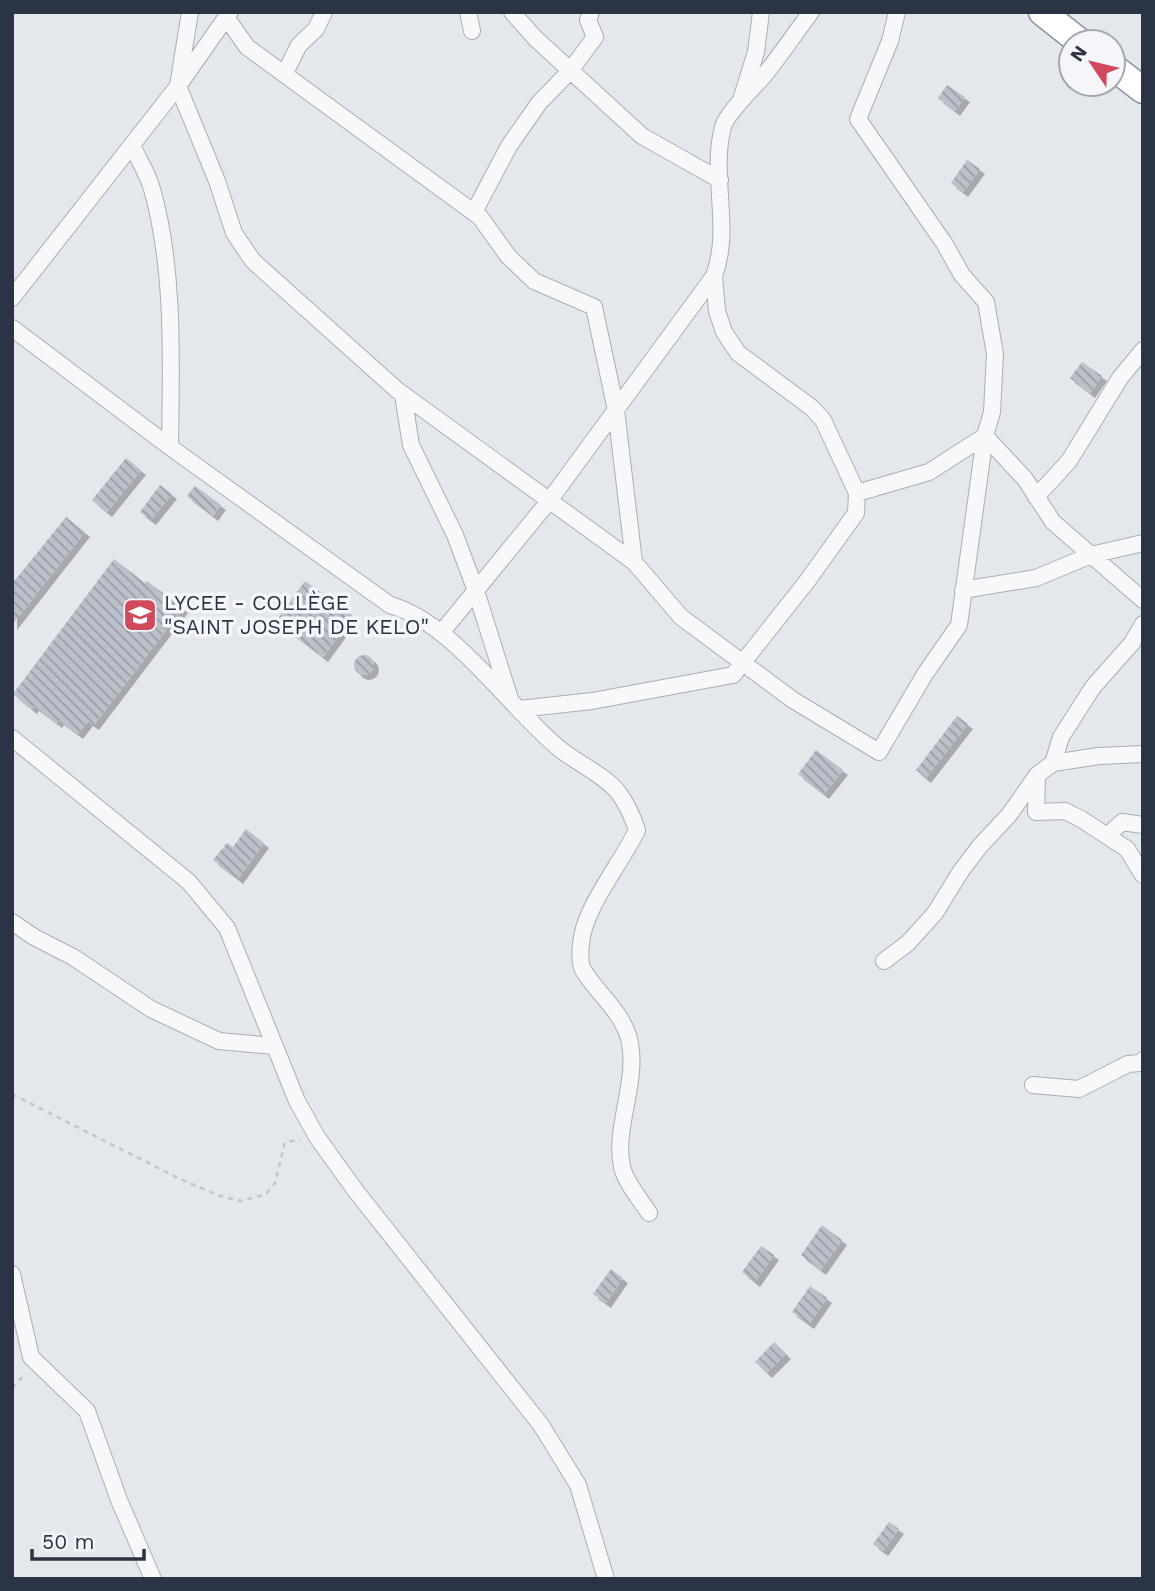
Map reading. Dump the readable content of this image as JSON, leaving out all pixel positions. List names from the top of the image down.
{
  "places": {
    "school or university": ["LYCEE - COLLÈGE \"SAINT JOSEPH DE KELO\""]
  },
  "scale_bar": "50 m",
  "north": "top left"
}
